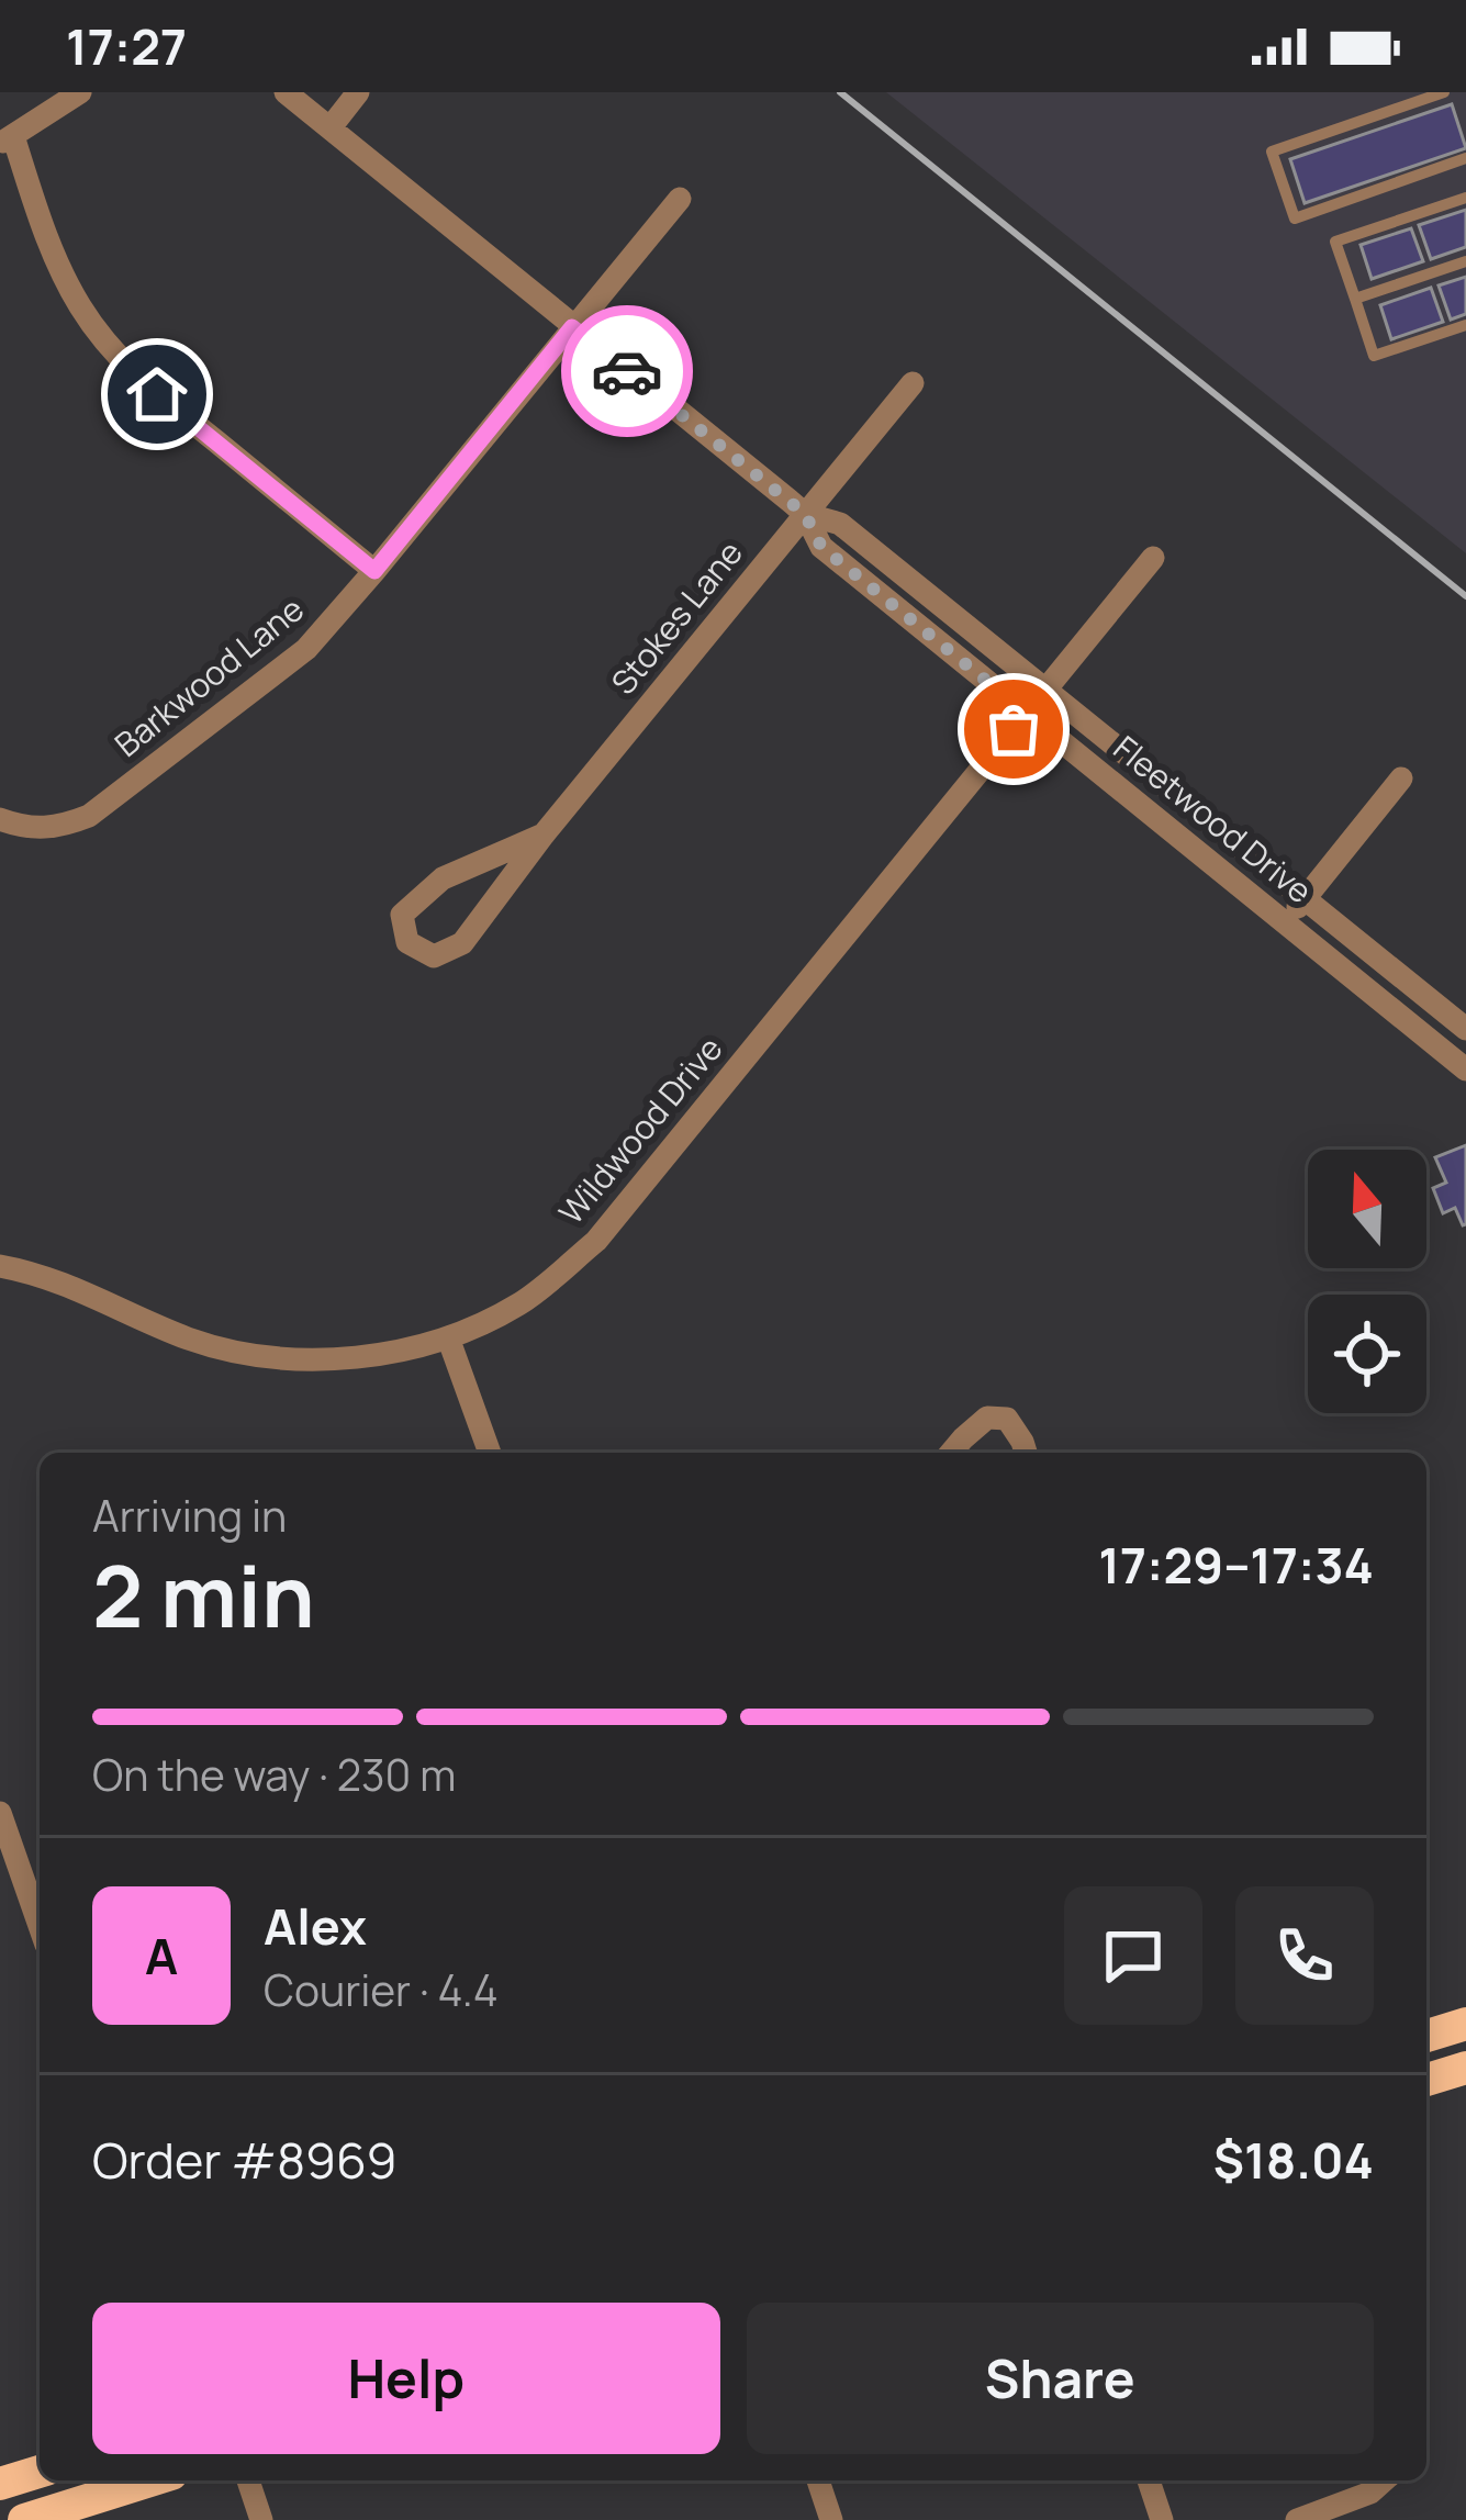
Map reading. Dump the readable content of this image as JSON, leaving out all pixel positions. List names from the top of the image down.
{
  "streets": {
    "street": [
      "Stokes Lane",
      "Barkwood Lane",
      "Fleetwood Drive",
      "Wildwood Drive"
    ]
  },
  "crossings": [
    ["Stokes Lane", "Fleetwood Drive"],
    ["Barkwood Lane", "Fleetwood Drive"],
    ["Fleetwood Drive", "Wildwood Drive"]
  ],
  "north": "top",
  "page": {
    "status": "17:27",
    "heading": ["2 min", "Arriving in", "17:29–17:34"],
    "panel": [
      "Alex",
      "Courier · 4.4",
      "Order #8969",
      "$18.04"
    ],
    "bar": "On the way · 230 m",
    "round": "A",
    "buttons": ["Help", "Share"]
  }
}
